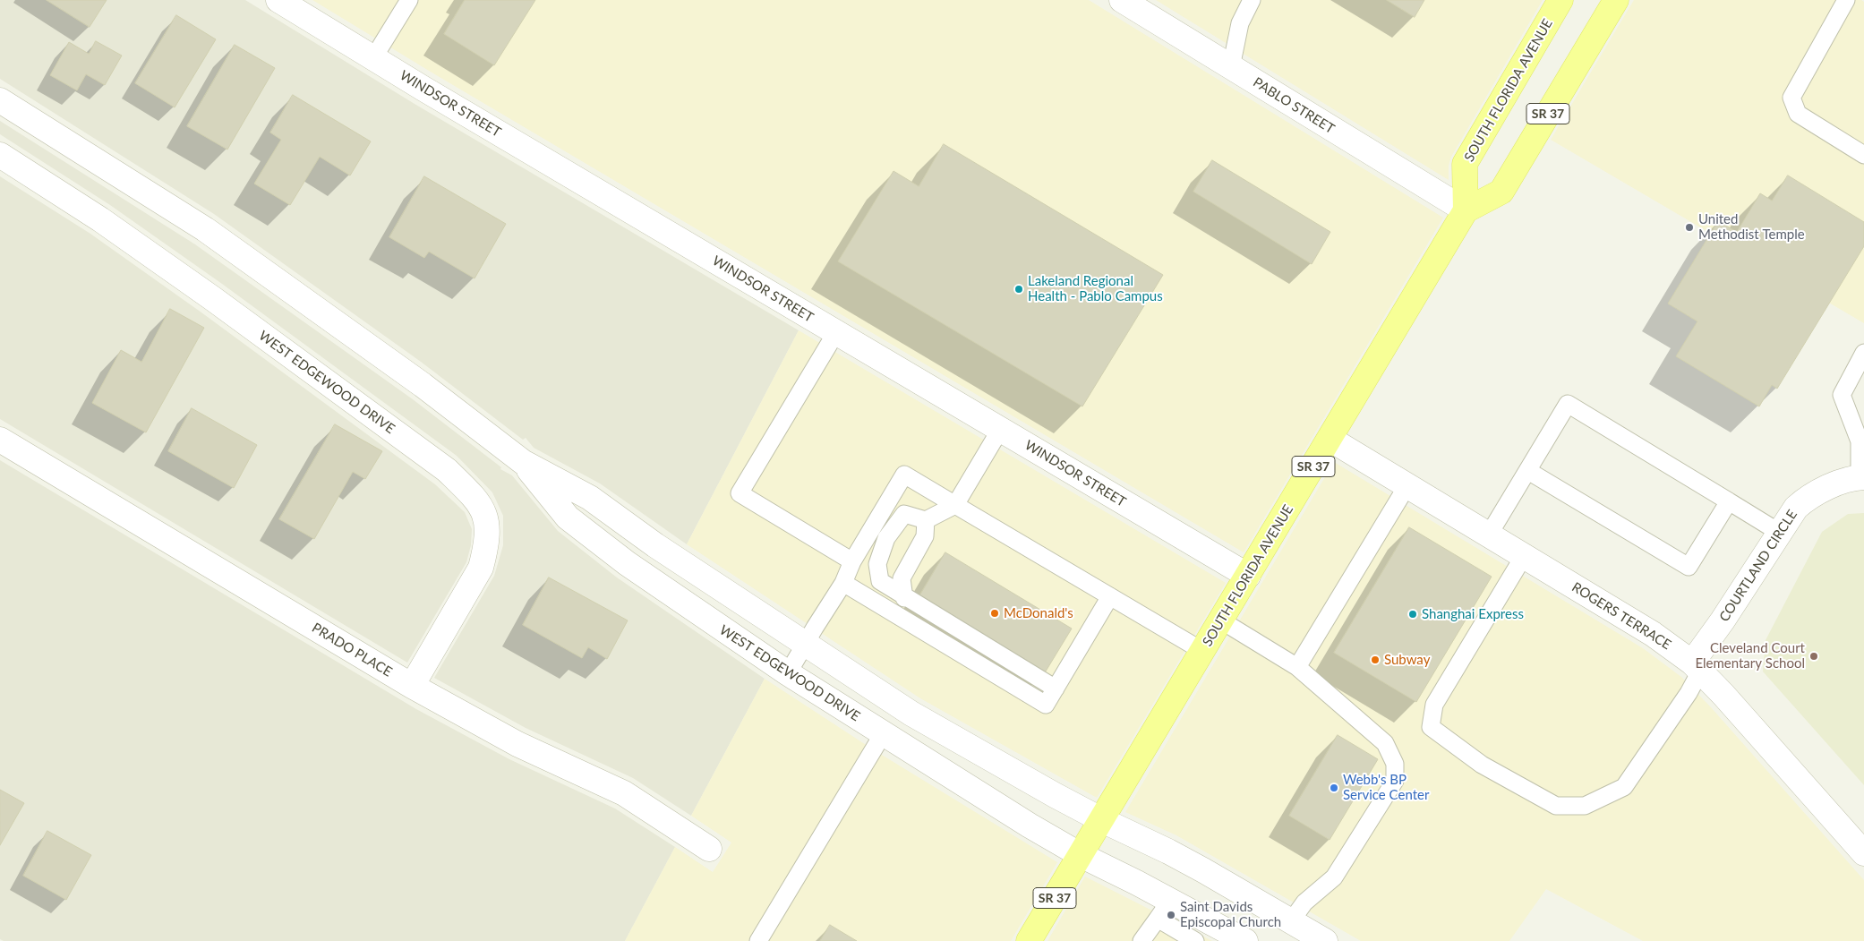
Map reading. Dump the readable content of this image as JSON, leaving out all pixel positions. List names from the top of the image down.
{
  "streets": {
    "main road": ["SOUTH FLORIDA AVENUE", "SR 37"],
    "street": [
      "WINDSOR STREET",
      "PABLO STREET",
      "WEST EDGEWOOD DRIVE",
      "COURTLAND CIRCLE",
      "ROGERS TERRACE",
      "PRADO PLACE"
    ]
  },
  "crossings": [
    ["SOUTH FLORIDA AVENUE", "WINDSOR STREET"],
    ["SOUTH FLORIDA AVENUE", "PABLO STREET"],
    ["SOUTH FLORIDA AVENUE", "SR 37"],
    ["SOUTH FLORIDA AVENUE", "WEST EDGEWOOD DRIVE"],
    ["SOUTH FLORIDA AVENUE", "ROGERS TERRACE"],
    ["PABLO STREET", "SR 37"],
    ["WEST EDGEWOOD DRIVE", "PRADO PLACE"],
    ["COURTLAND CIRCLE", "ROGERS TERRACE"]
  ],
  "places": [
    "United Methodist Temple",
    "Lakeland Regional Health - Pablo Campus",
    "McDonald's",
    "Shanghai Express",
    "Cleveland Court Elementary School",
    "Subway",
    "Webb's BP Service Center",
    "Saint Davids Episcopal Church"
  ]
}
